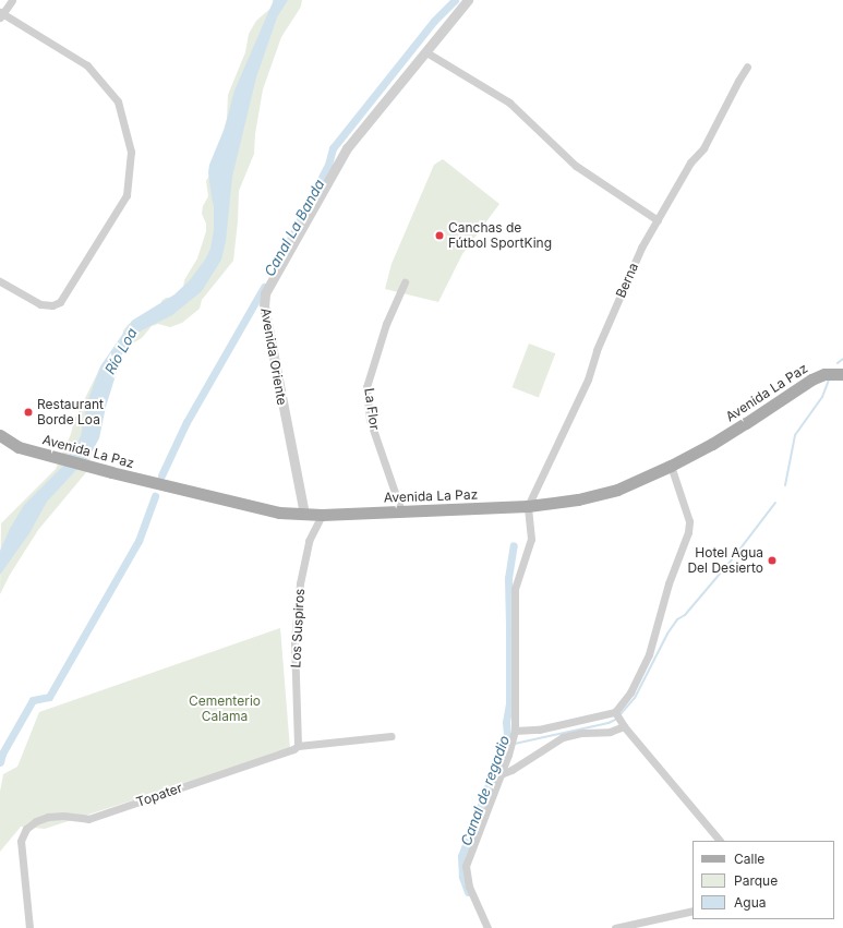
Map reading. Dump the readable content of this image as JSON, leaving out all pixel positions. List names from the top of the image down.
{
  "streets": {
    "main road": ["Avenida La Paz"],
    "street": [
      "Berna",
      "Avenida Oriente",
      "La Flor",
      "Los Suspiros",
      "Topater"
    ]
  },
  "crossings": [
    ["Berna", "Avenida La Paz"],
    ["Avenida Oriente", "Avenida La Paz"],
    ["Avenida La Paz", "La Flor"],
    ["Avenida La Paz", "Los Suspiros"],
    ["Los Suspiros", "Topater"]
  ],
  "water": ["Canal La Banda", "Río Loa", "Canal de regadio"],
  "parks": ["Cementerio Calama"],
  "places": ["Canchas de Fútbol SportKing", "Restaurant Borde Loa", "Hotel Agua Del Desierto"],
  "legend": ["Calle", "Parque", "Agua"]
}
